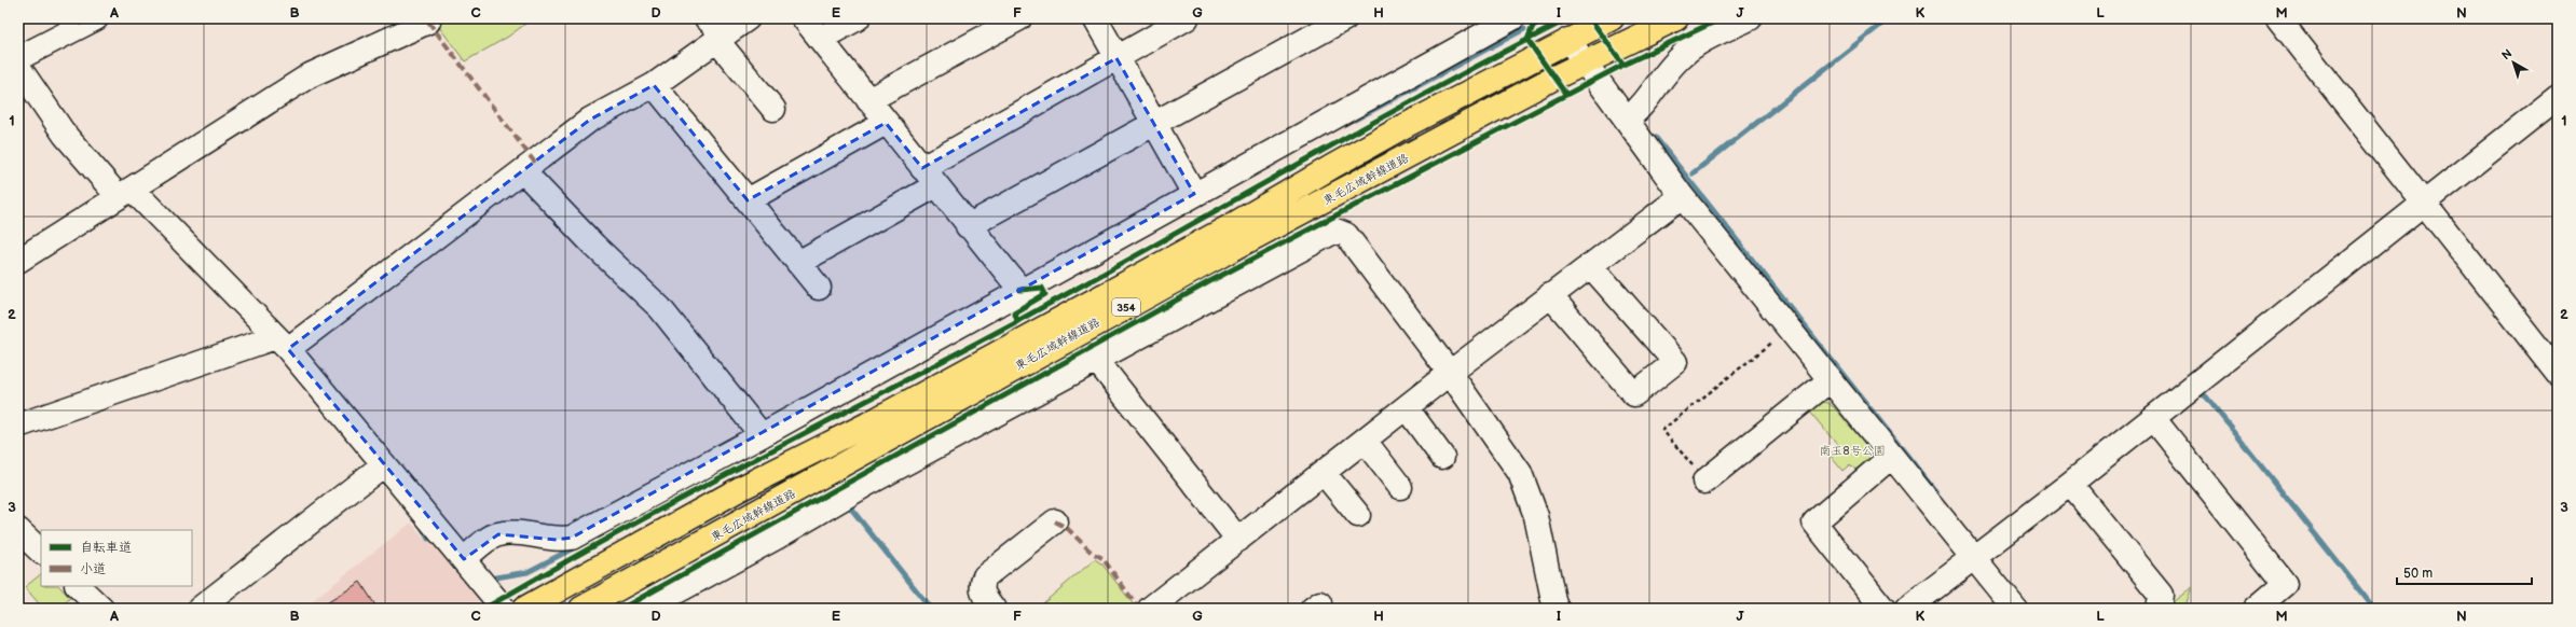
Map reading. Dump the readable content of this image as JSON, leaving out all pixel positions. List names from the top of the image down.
{
  "streets": {
    "highway": ["東毛広域幹線道路", "354"]
  },
  "parks": ["南玉8号公園"],
  "legend": ["自転車道", "小道"],
  "scale_bar": "50 m",
  "north": "top left",
  "grid": {
    "columns": [
      "A",
      "B",
      "C",
      "D",
      "E",
      "F",
      "G",
      "H",
      "I",
      "J",
      "K",
      "L",
      "M",
      "N"
    ],
    "rows": ["1", "2", "3"]
  }
}
